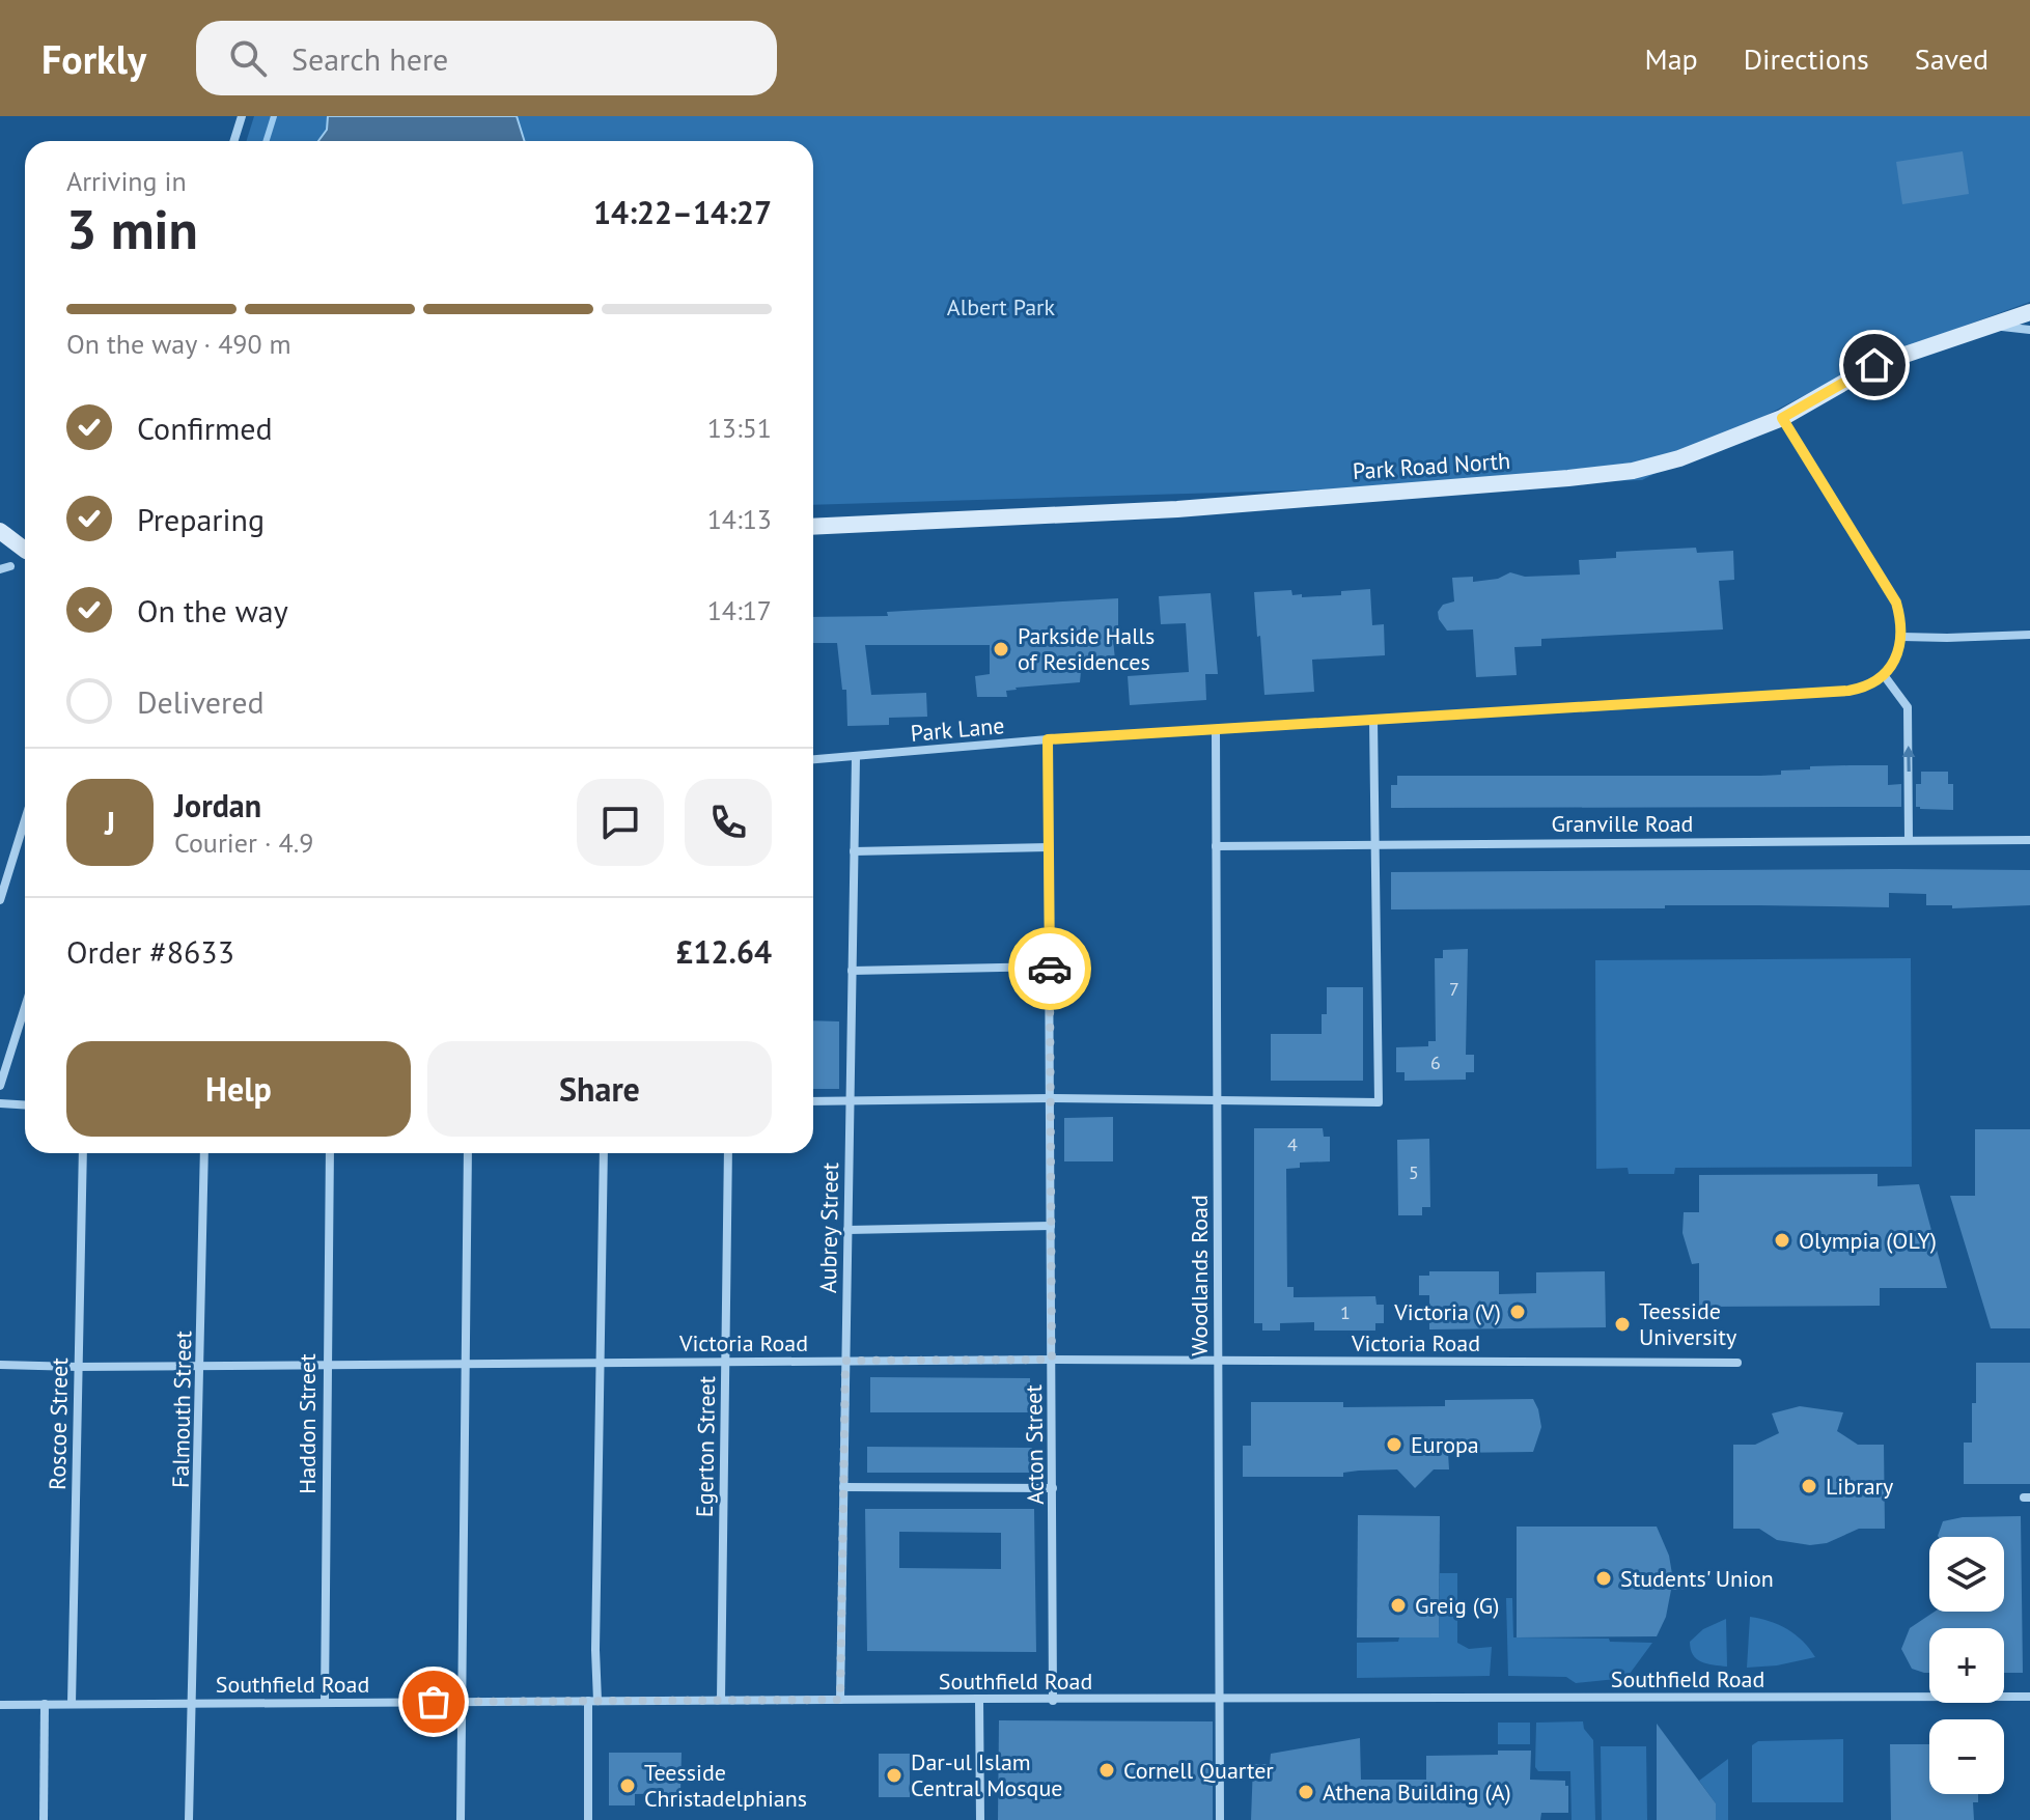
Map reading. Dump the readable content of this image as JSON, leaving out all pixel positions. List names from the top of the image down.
{
  "streets": {
    "street": [
      "Park Road North",
      "Park Lane",
      "Granville Road",
      "Aubrey Street",
      "Woodlands Road",
      "Victoria Road",
      "Falmouth Street",
      "Roscoe Street",
      "Haddon Street",
      "Acton Street",
      "Egerton Street",
      "Southfield Road"
    ]
  },
  "crossings": [
    ["Park Lane", "Aubrey Street"],
    ["Park Lane", "Woodlands Road"],
    ["Park Lane", "Acton Street"],
    ["Granville Road", "Woodlands Road"],
    ["Aubrey Street", "Victoria Road"],
    ["Aubrey Street", "Southfield Road"],
    ["Woodlands Road", "Victoria Road"],
    ["Woodlands Road", "Southfield Road"],
    ["Victoria Road", "Falmouth Street"],
    ["Victoria Road", "Roscoe Street"],
    ["Victoria Road", "Haddon Street"],
    ["Victoria Road", "Acton Street"],
    ["Victoria Road", "Egerton Street"],
    ["Falmouth Street", "Southfield Road"],
    ["Roscoe Street", "Southfield Road"],
    ["Haddon Street", "Southfield Road"],
    ["Acton Street", "Southfield Road"],
    ["Egerton Street", "Southfield Road"]
  ],
  "parks": ["Albert Park"],
  "places": [
    "Parkside Halls of Residences",
    "Olympia (OLY)",
    "Victoria (V)",
    "Teesside University",
    "Europa",
    "Library",
    "Students' Union",
    "Greig (G)",
    "Cornell Quarter",
    "Dar-ul Islam Central Mosque",
    "Teesside Christadelphians",
    "Athena Building (A)"
  ],
  "house_numbers": [
    "7",
    "6",
    "4",
    "5",
    "1"
  ],
  "page": {
    "header": "Forkly",
    "search": "Search here",
    "nav": ["Map", "Directions", "Saved"],
    "heading": ["3 min", "Arriving in", "14:22–14:27"],
    "panel": [
      "Jordan",
      "Courier · 4.9",
      "Order #8633",
      "£12.64"
    ],
    "bar": "On the way · 490 m",
    "list": [
      ["Confirmed", "13:51"],
      ["Preparing", "14:13"],
      ["On the way", "14:17"],
      "Delivered"
    ],
    "round": "J",
    "buttons": ["Help", "Share"],
    "map_buttons": ["+", "−"]
  }
}
